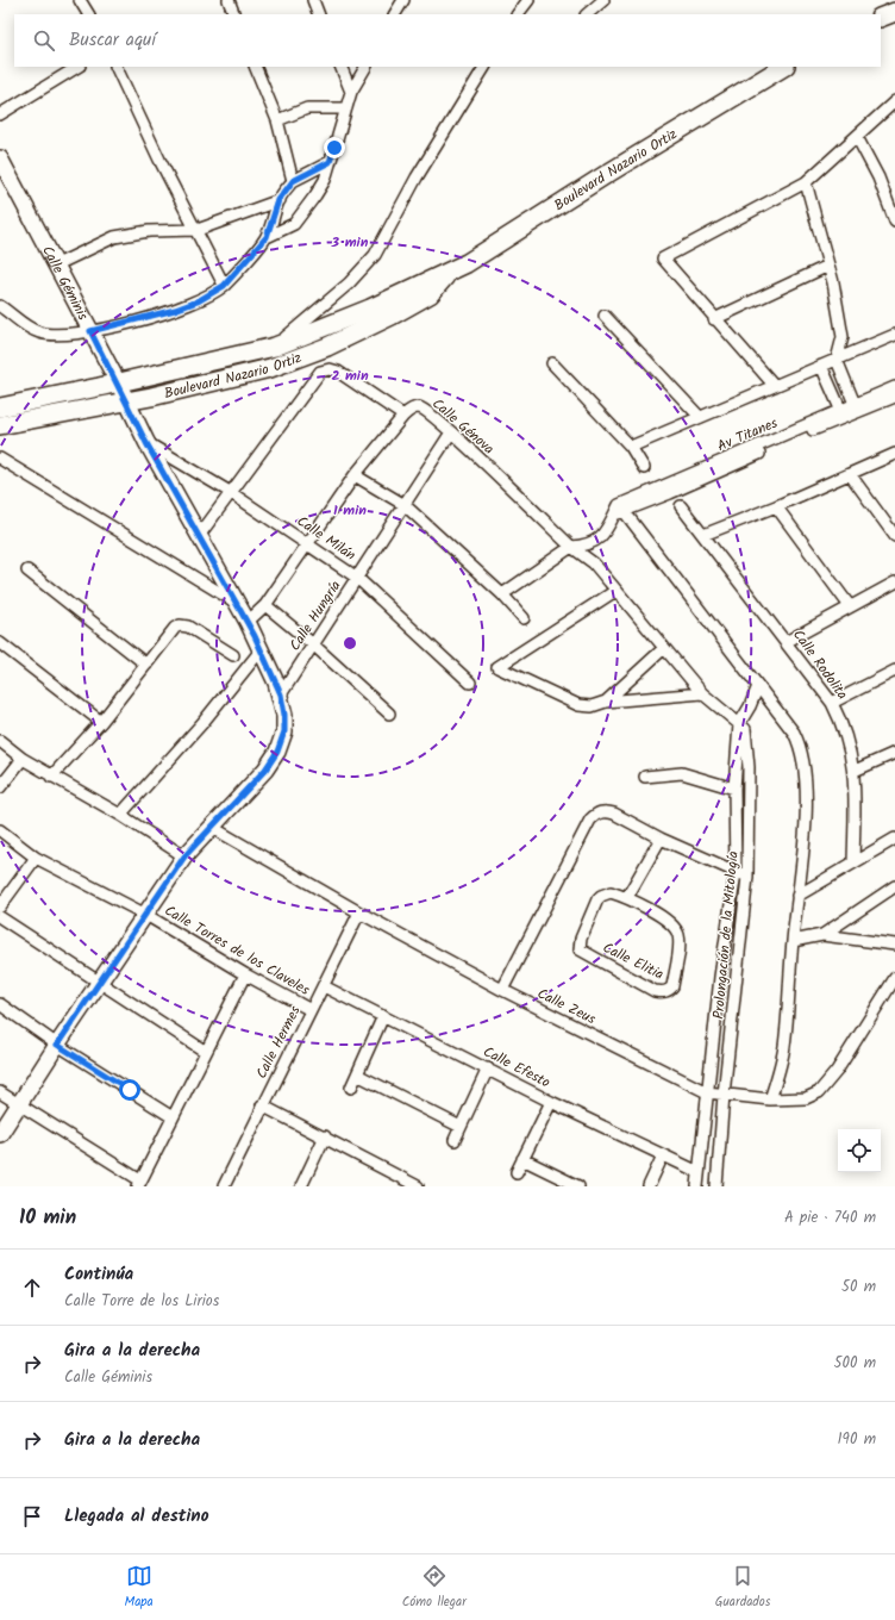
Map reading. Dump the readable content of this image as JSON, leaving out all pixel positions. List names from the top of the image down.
{
  "streets": {
    "main road": ["Boulevard Nazario Ortiz"],
    "street": [
      "Calle Géminis",
      "Calle Génova",
      "Av Titanes",
      "Calle Milán",
      "Calle Hungría",
      "Calle Rodolita",
      "Prolongación de la Mitología",
      "Calle Torres de los Claveles",
      "Calle Elitia",
      "Calle Zeus",
      "Calle Hermes",
      "Calle Efesto"
    ]
  },
  "crossings": [
    ["Boulevard Nazario Ortiz", "Calle Géminis"],
    ["Calle Géminis", "Calle Milán"],
    ["Calle Géminis", "Calle Hungría"],
    ["Calle Géminis", "Calle Torres de los Claveles"],
    ["Calle Géminis", "Calle Zeus"],
    ["Calle Génova", "Calle Hungría"],
    ["Calle Génova", "Prolongación de la Mitología"],
    ["Calle Milán", "Calle Hungría"],
    ["Prolongación de la Mitología", "Calle Zeus"],
    ["Prolongación de la Mitología", "Calle Efesto"],
    ["Calle Torres de los Claveles", "Calle Hermes"],
    ["Calle Zeus", "Calle Hermes"],
    ["Calle Hermes", "Calle Efesto"]
  ],
  "page": {
    "search": "Buscar aquí",
    "heading": ["10 min", "A pie · 740 m"],
    "list": [
      ["Continúa", "Calle Torre de los Lirios", "50 m"],
      ["Gira a la derecha", "Calle Géminis", "500 m"],
      ["Gira a la derecha", "190 m"],
      "Llegada al destino"
    ],
    "nav": ["Mapa", "Cómo llegar", "Guardados"]
  },
  "rings": ["3 min", "2 min", "1 min"]
}
